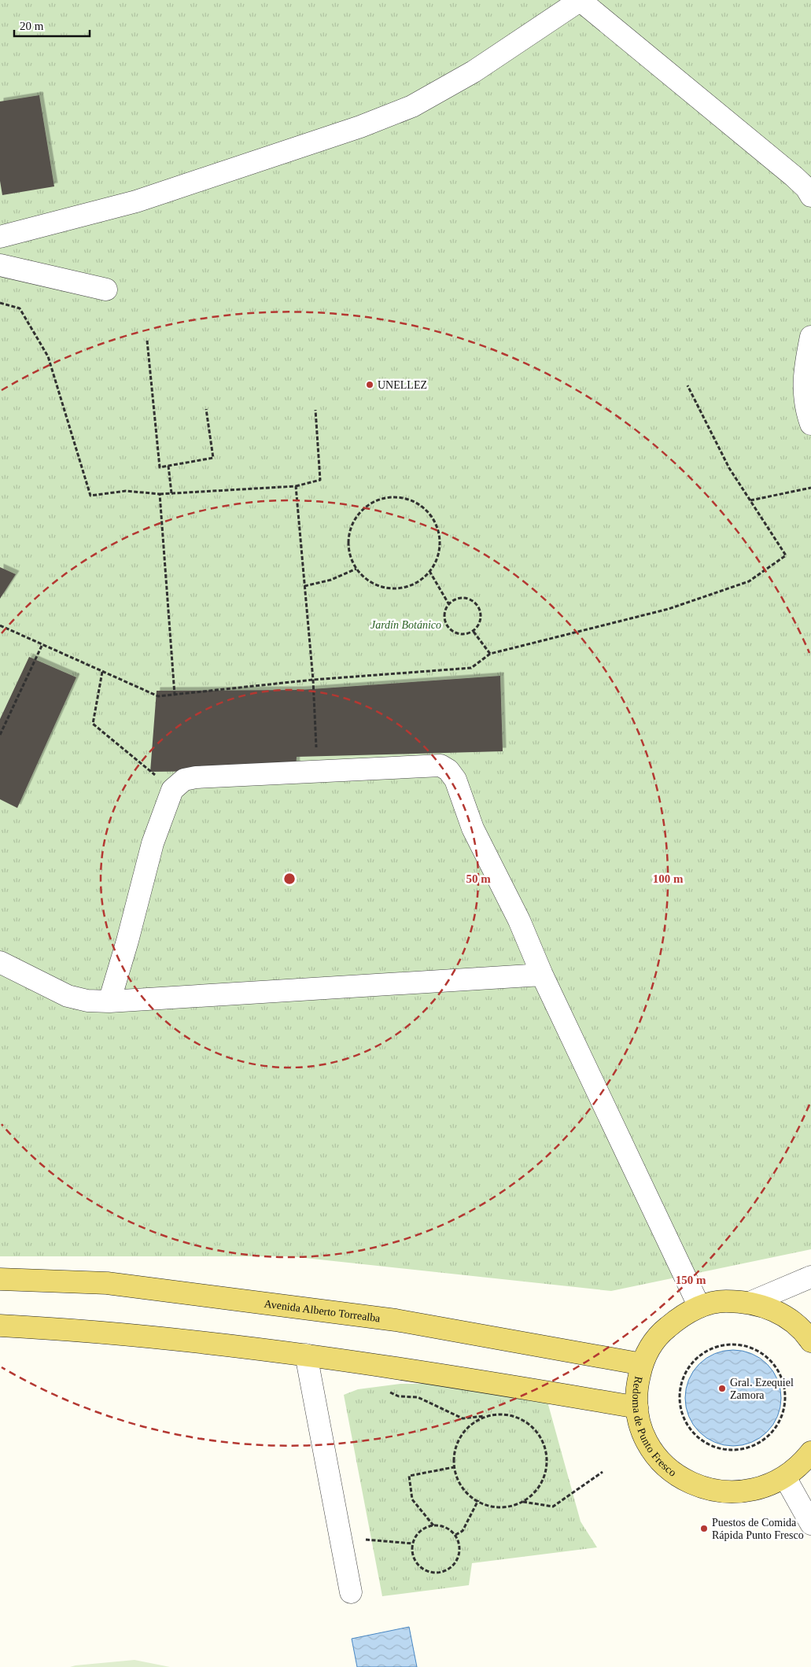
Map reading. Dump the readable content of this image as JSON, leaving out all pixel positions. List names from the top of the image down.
{
  "streets": {
    "main road": ["Avenida Alberto Torrealba", "Redoma de Punto Fresco"]
  },
  "crossings": [
    ["Avenida Alberto Torrealba", "Redoma de Punto Fresco"]
  ],
  "parks": ["Jardín Botánico"],
  "places": ["UNELLEZ", "Gral. Ezequiel Zamora", "Puestos de Comida Rápida Punto Fresco"],
  "scale_bar": "20 m",
  "rings": ["50 m", "100 m", "150 m"]
}
